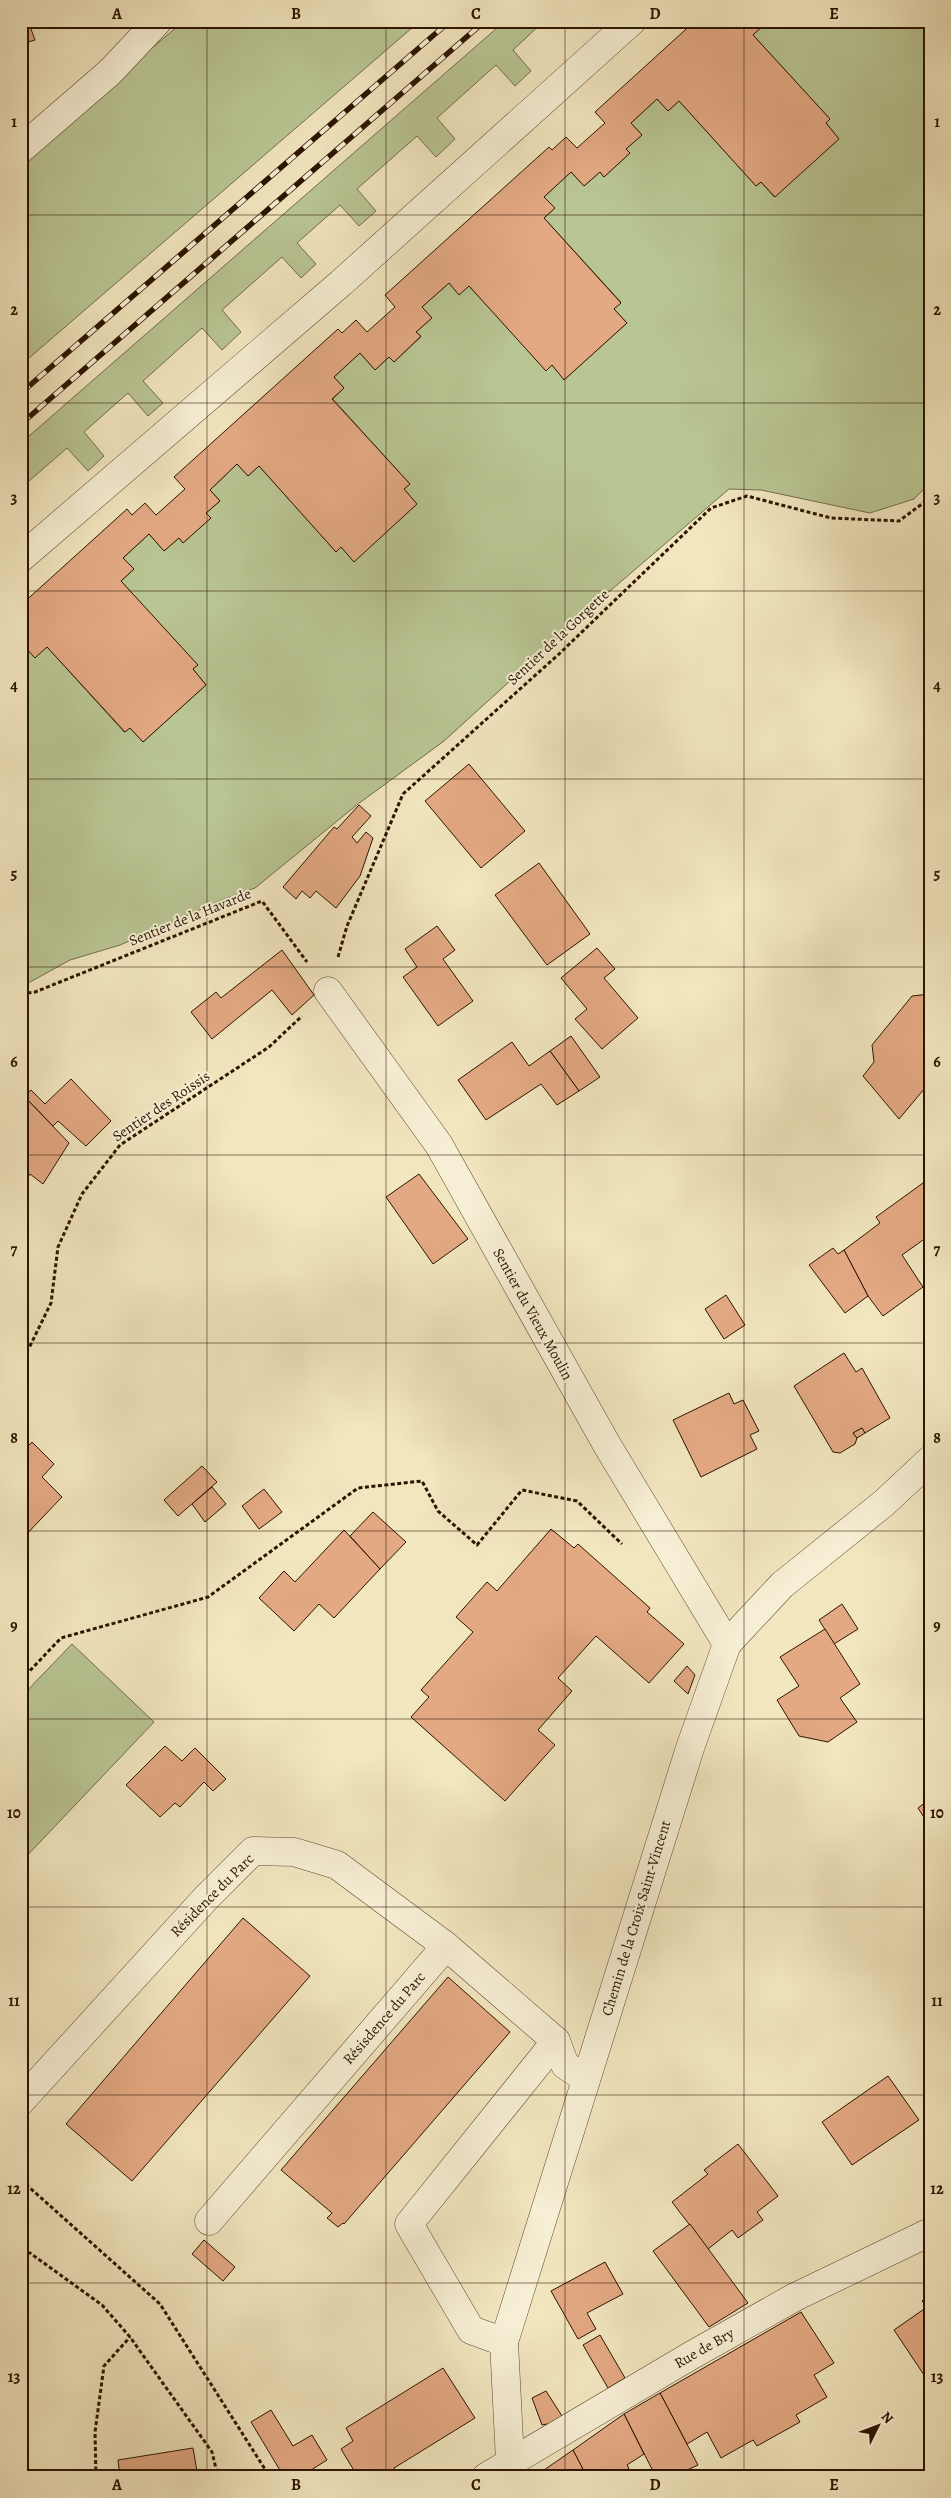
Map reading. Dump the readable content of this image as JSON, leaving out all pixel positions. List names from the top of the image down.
{
  "streets": {
    "street": [
      "Sentier du Vieux Moulin",
      "Résidence du Parc",
      "Chemin de la Croix Saint-Vincent",
      "Résisdence du Parc",
      "Rue de Bry"
    ],
    "path": ["Sentier de la Gorgette", "Sentier de la Havarde", "Sentier des Roissis"]
  },
  "crossings": [
    ["Sentier de la Gorgette", "Sentier de la Havarde"],
    ["Sentier de la Gorgette", "Sentier des Roissis"],
    ["Sentier de la Gorgette", "Sentier du Vieux Moulin"],
    ["Sentier de la Havarde", "Sentier des Roissis"],
    ["Sentier de la Havarde", "Sentier du Vieux Moulin"],
    ["Sentier des Roissis", "Sentier du Vieux Moulin"],
    ["Sentier du Vieux Moulin", "Chemin de la Croix Saint-Vincent"],
    ["Résidence du Parc", "Résisdence du Parc"],
    ["Chemin de la Croix Saint-Vincent", "Rue de Bry"]
  ],
  "north": "top right",
  "grid": {
    "columns": [
      "A",
      "B",
      "C",
      "D",
      "E"
    ],
    "rows": [
      "1",
      "2",
      "3",
      "4",
      "5",
      "6",
      "7",
      "8",
      "9",
      "10",
      "11",
      "12",
      "13"
    ]
  }
}
